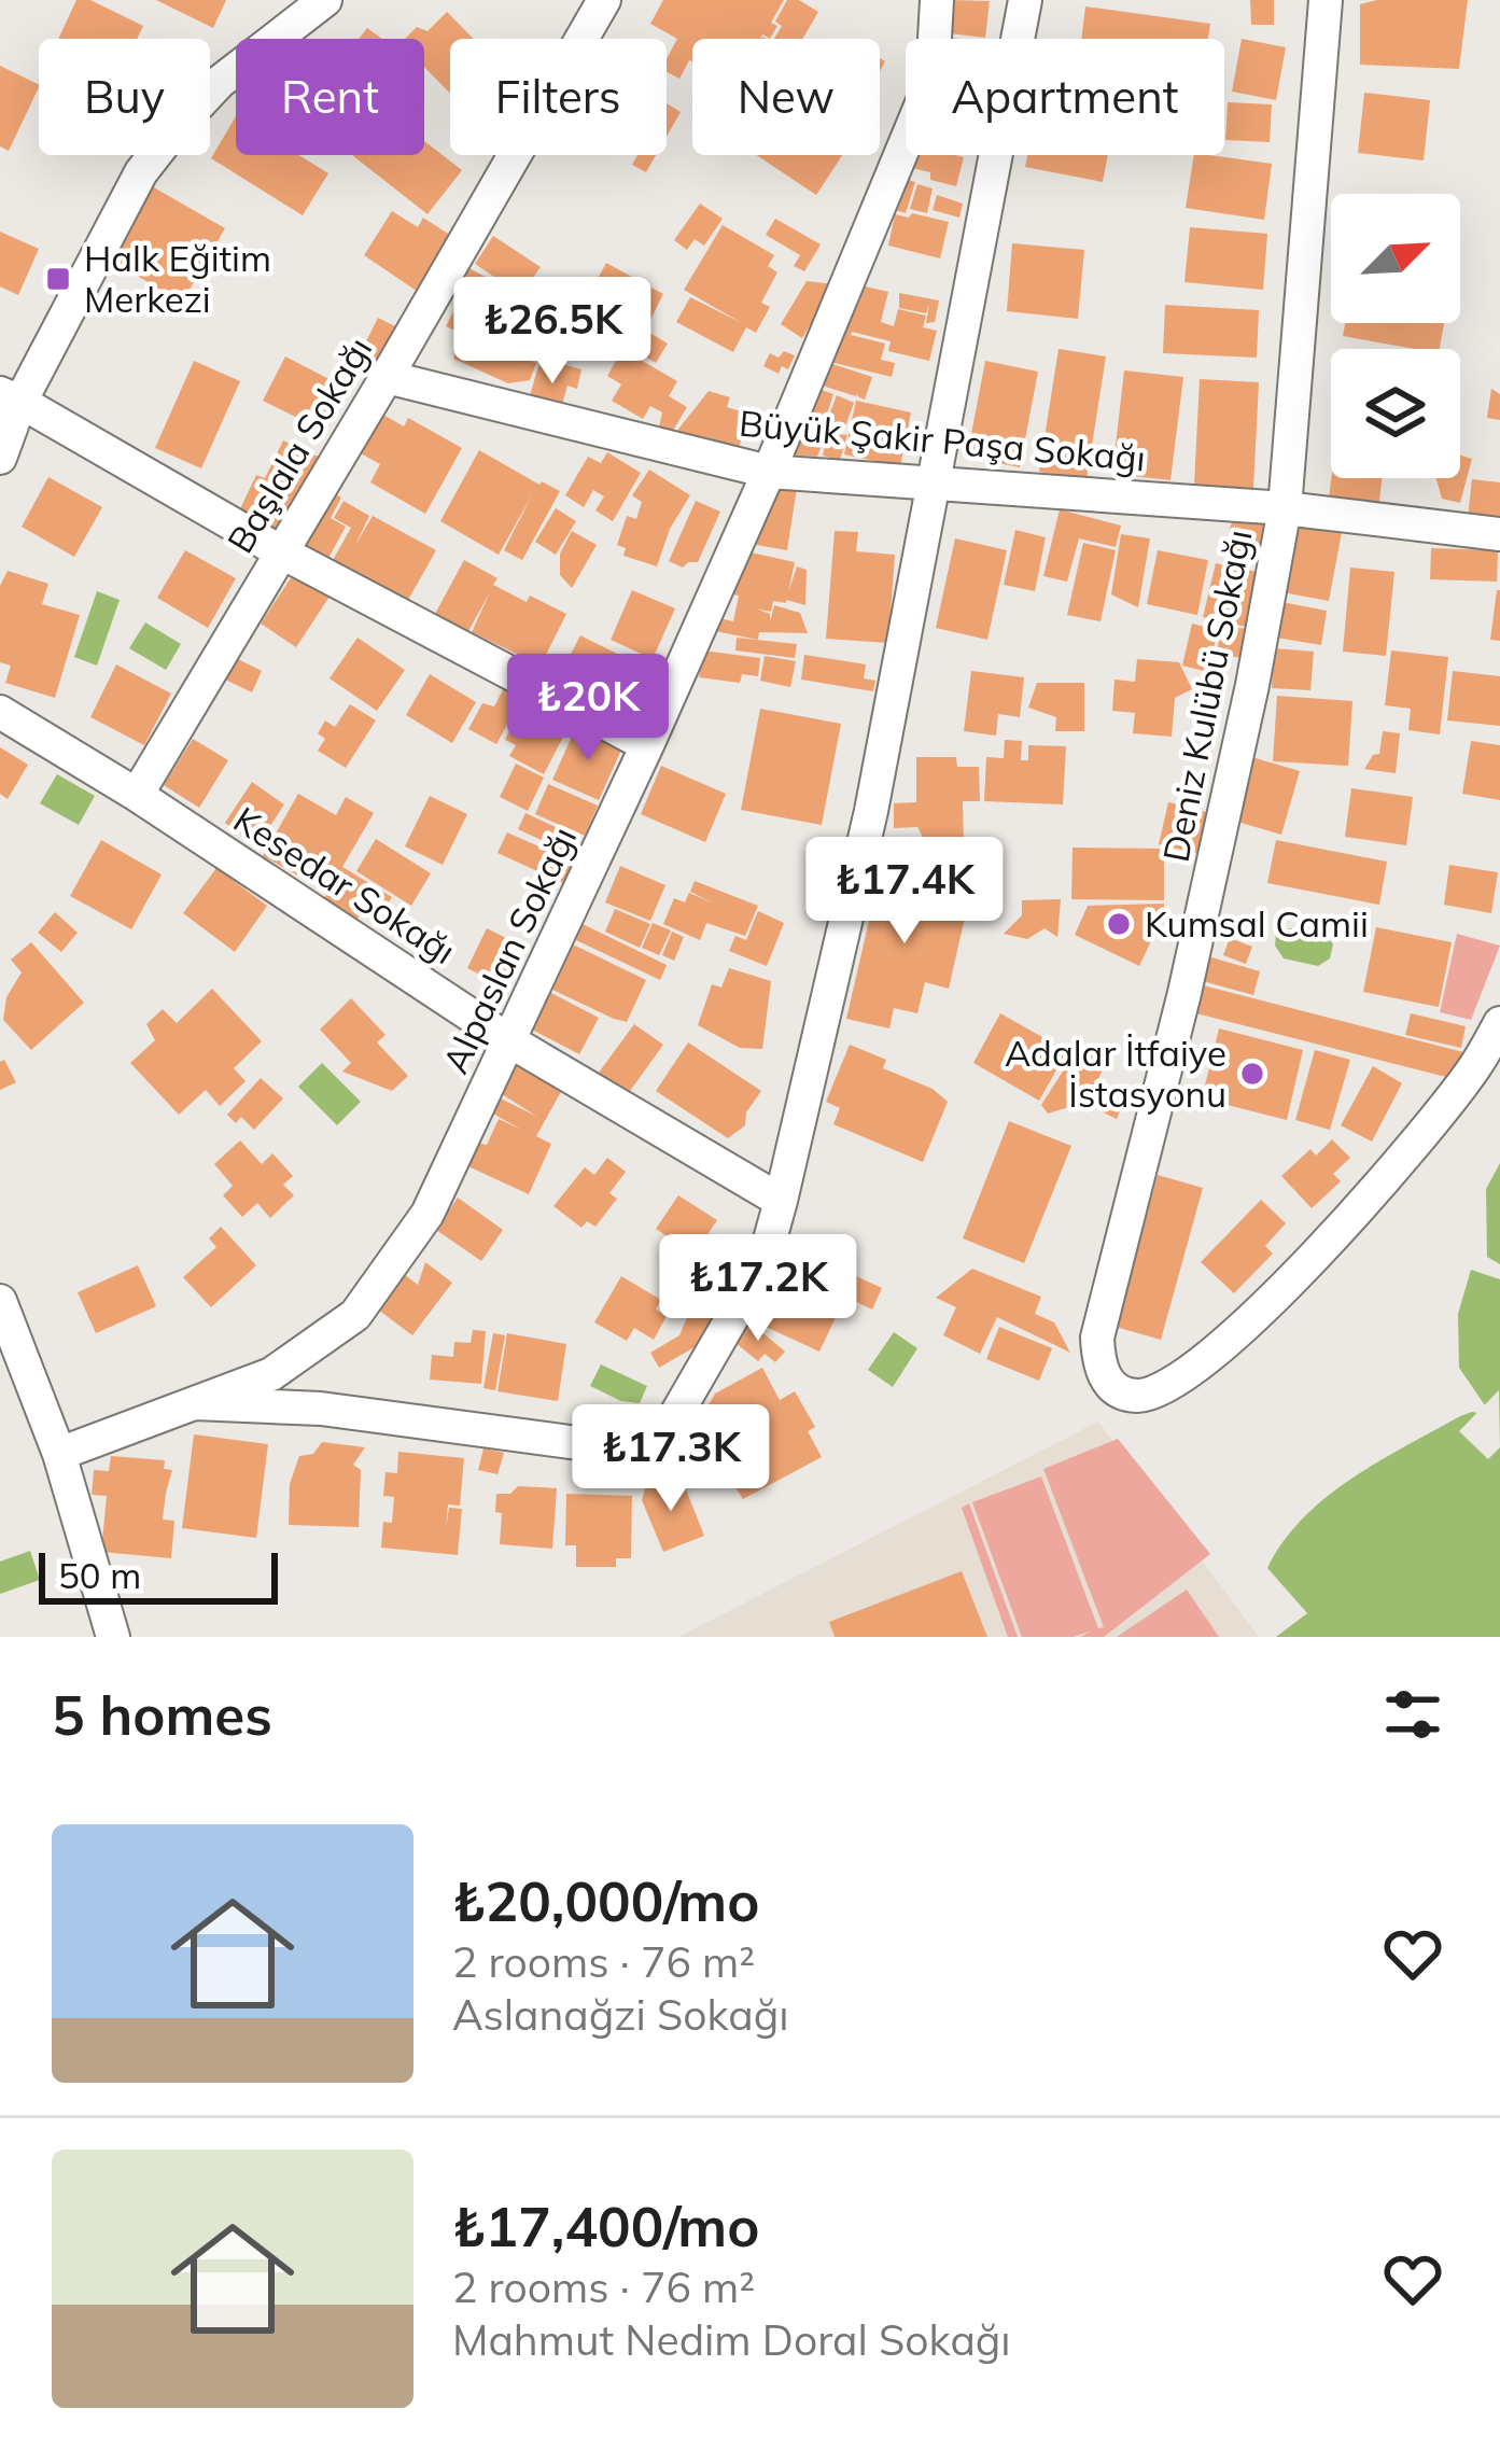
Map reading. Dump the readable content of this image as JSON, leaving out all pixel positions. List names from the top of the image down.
{
  "streets": {
    "street": [
      "Büyük Şakir Paşa Sokağı",
      "Başlala Sokağı",
      "Deniz Kulübü Sokağı",
      "Kesedar Sokağı",
      "Alpaslan Sokağı"
    ]
  },
  "crossings": [
    ["Büyük Şakir Paşa Sokağı", "Başlala Sokağı"],
    ["Büyük Şakir Paşa Sokağı", "Deniz Kulübü Sokağı"],
    ["Büyük Şakir Paşa Sokağı", "Alpaslan Sokağı"],
    ["Başlala Sokağı", "Kesedar Sokağı"],
    ["Kesedar Sokağı", "Alpaslan Sokağı"]
  ],
  "places": {
    "transit": ["Halk Eğitim Merkezi"],
    "other": ["Kumsal Camii", "Adalar İtfaiye İstasyonu"]
  },
  "scale_bar": "50 m",
  "north": "top right",
  "page": {
    "chip": [
      "Buy",
      "Rent",
      "Filters",
      "New",
      "Apartment"
    ],
    "price": [
      "₺26.5K",
      "₺20K",
      "₺17.4K",
      "₺17.2K",
      "₺17.3K"
    ],
    "scale": "50 m",
    "heading": "5 homes",
    "list": [
      {
        "name": "₺20,000/mo",
        "note": "2 rooms · 76 m² · Aslanağzi Sokağı"
      },
      {
        "name": "₺17,400/mo",
        "note": "2 rooms · 76 m² · Mahmut Nedim Doral Sokağı"
      }
    ]
  }
}
